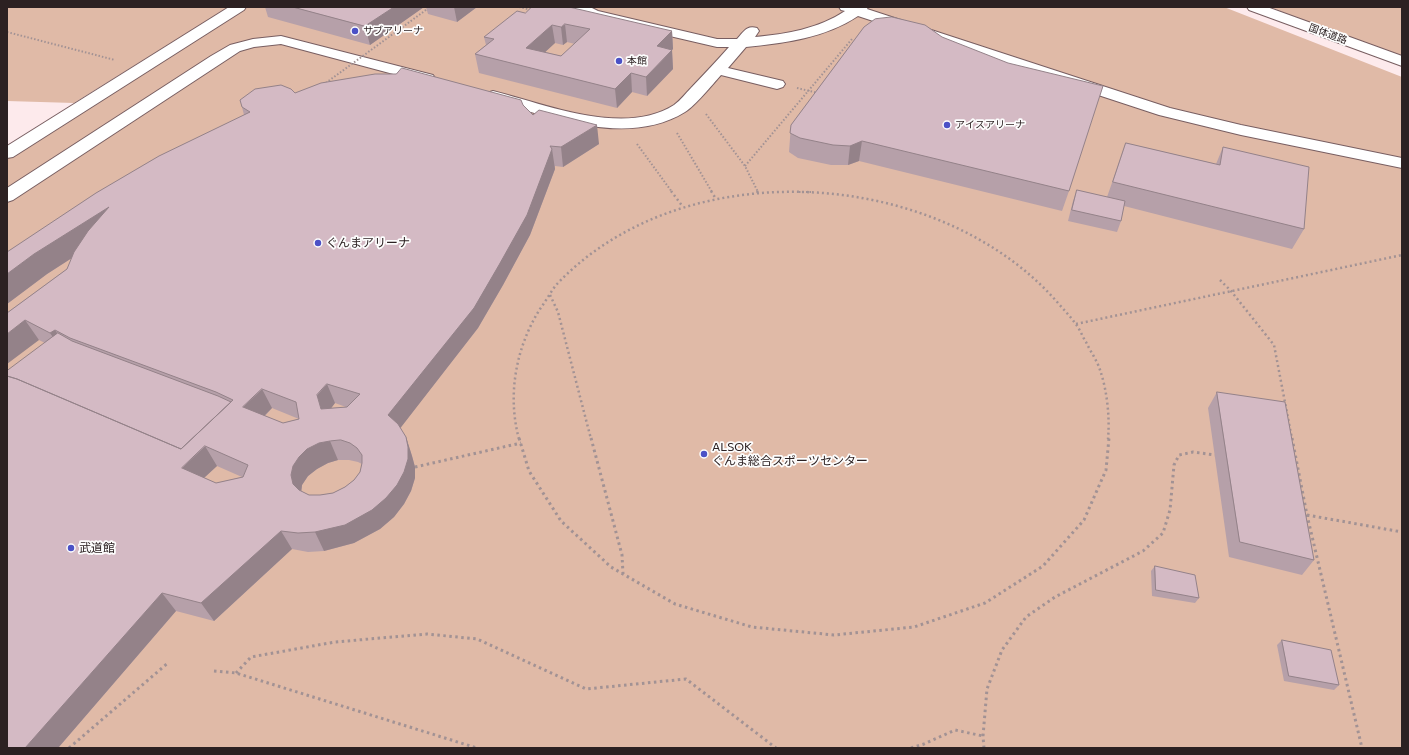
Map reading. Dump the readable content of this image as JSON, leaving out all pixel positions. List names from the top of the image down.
{
  "streets": {
    "street": ["国体道路"]
  },
  "places": [
    "サブアリーナ",
    "本館",
    "アイスアリーナ",
    "ぐんまアリーナ",
    "ALSOK ぐんま総合スポーツセンター",
    "武道館"
  ]
}
